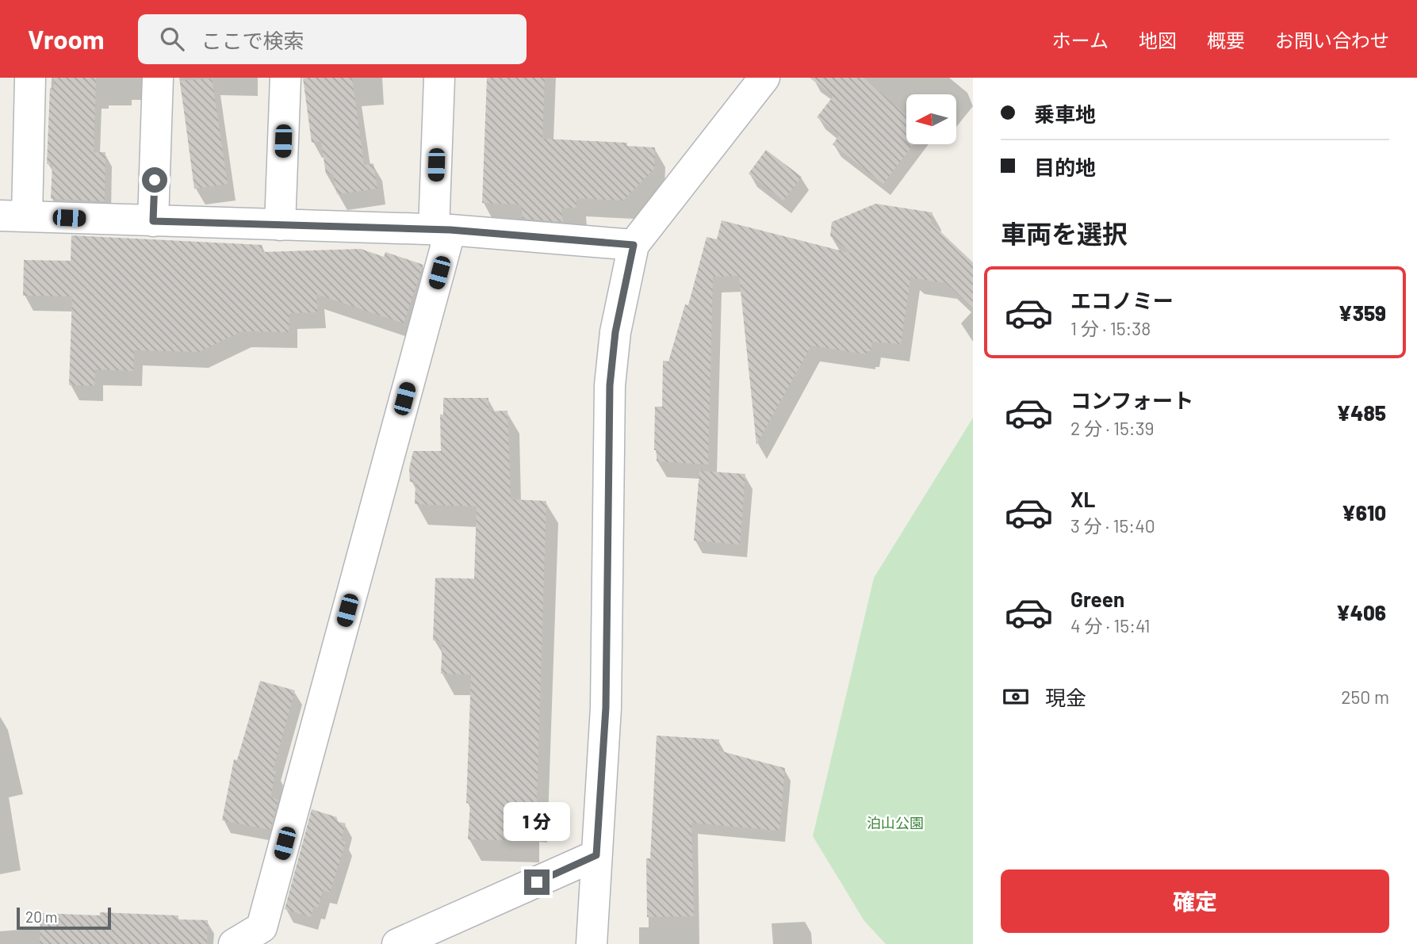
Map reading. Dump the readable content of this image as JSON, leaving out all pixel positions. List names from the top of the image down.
{
  "parks": ["泊山公園"],
  "scale_bar": "20 m",
  "north": "left",
  "page": {
    "header": "Vroom",
    "search": "ここで検索",
    "nav": [
      "ホーム",
      "地図",
      "概要",
      "お問い合わせ"
    ],
    "banner": ["乗車地", "目的地"],
    "heading": "車両を選択",
    "list": [
      {
        "name": "エコノミー",
        "note": "1 分 · 15:38",
        "value": "¥359"
      },
      {
        "name": "コンフォート",
        "note": "2 分 · 15:39",
        "value": "¥485"
      },
      {
        "name": "XL",
        "note": "3 分 · 15:40",
        "value": "¥610"
      },
      {
        "name": "Green",
        "note": "4 分 · 15:41",
        "value": "¥406"
      }
    ],
    "pay": ["現金", "250 m"],
    "bubble": "1 分",
    "buttons": "確定",
    "scale": "20 m"
  }
}
